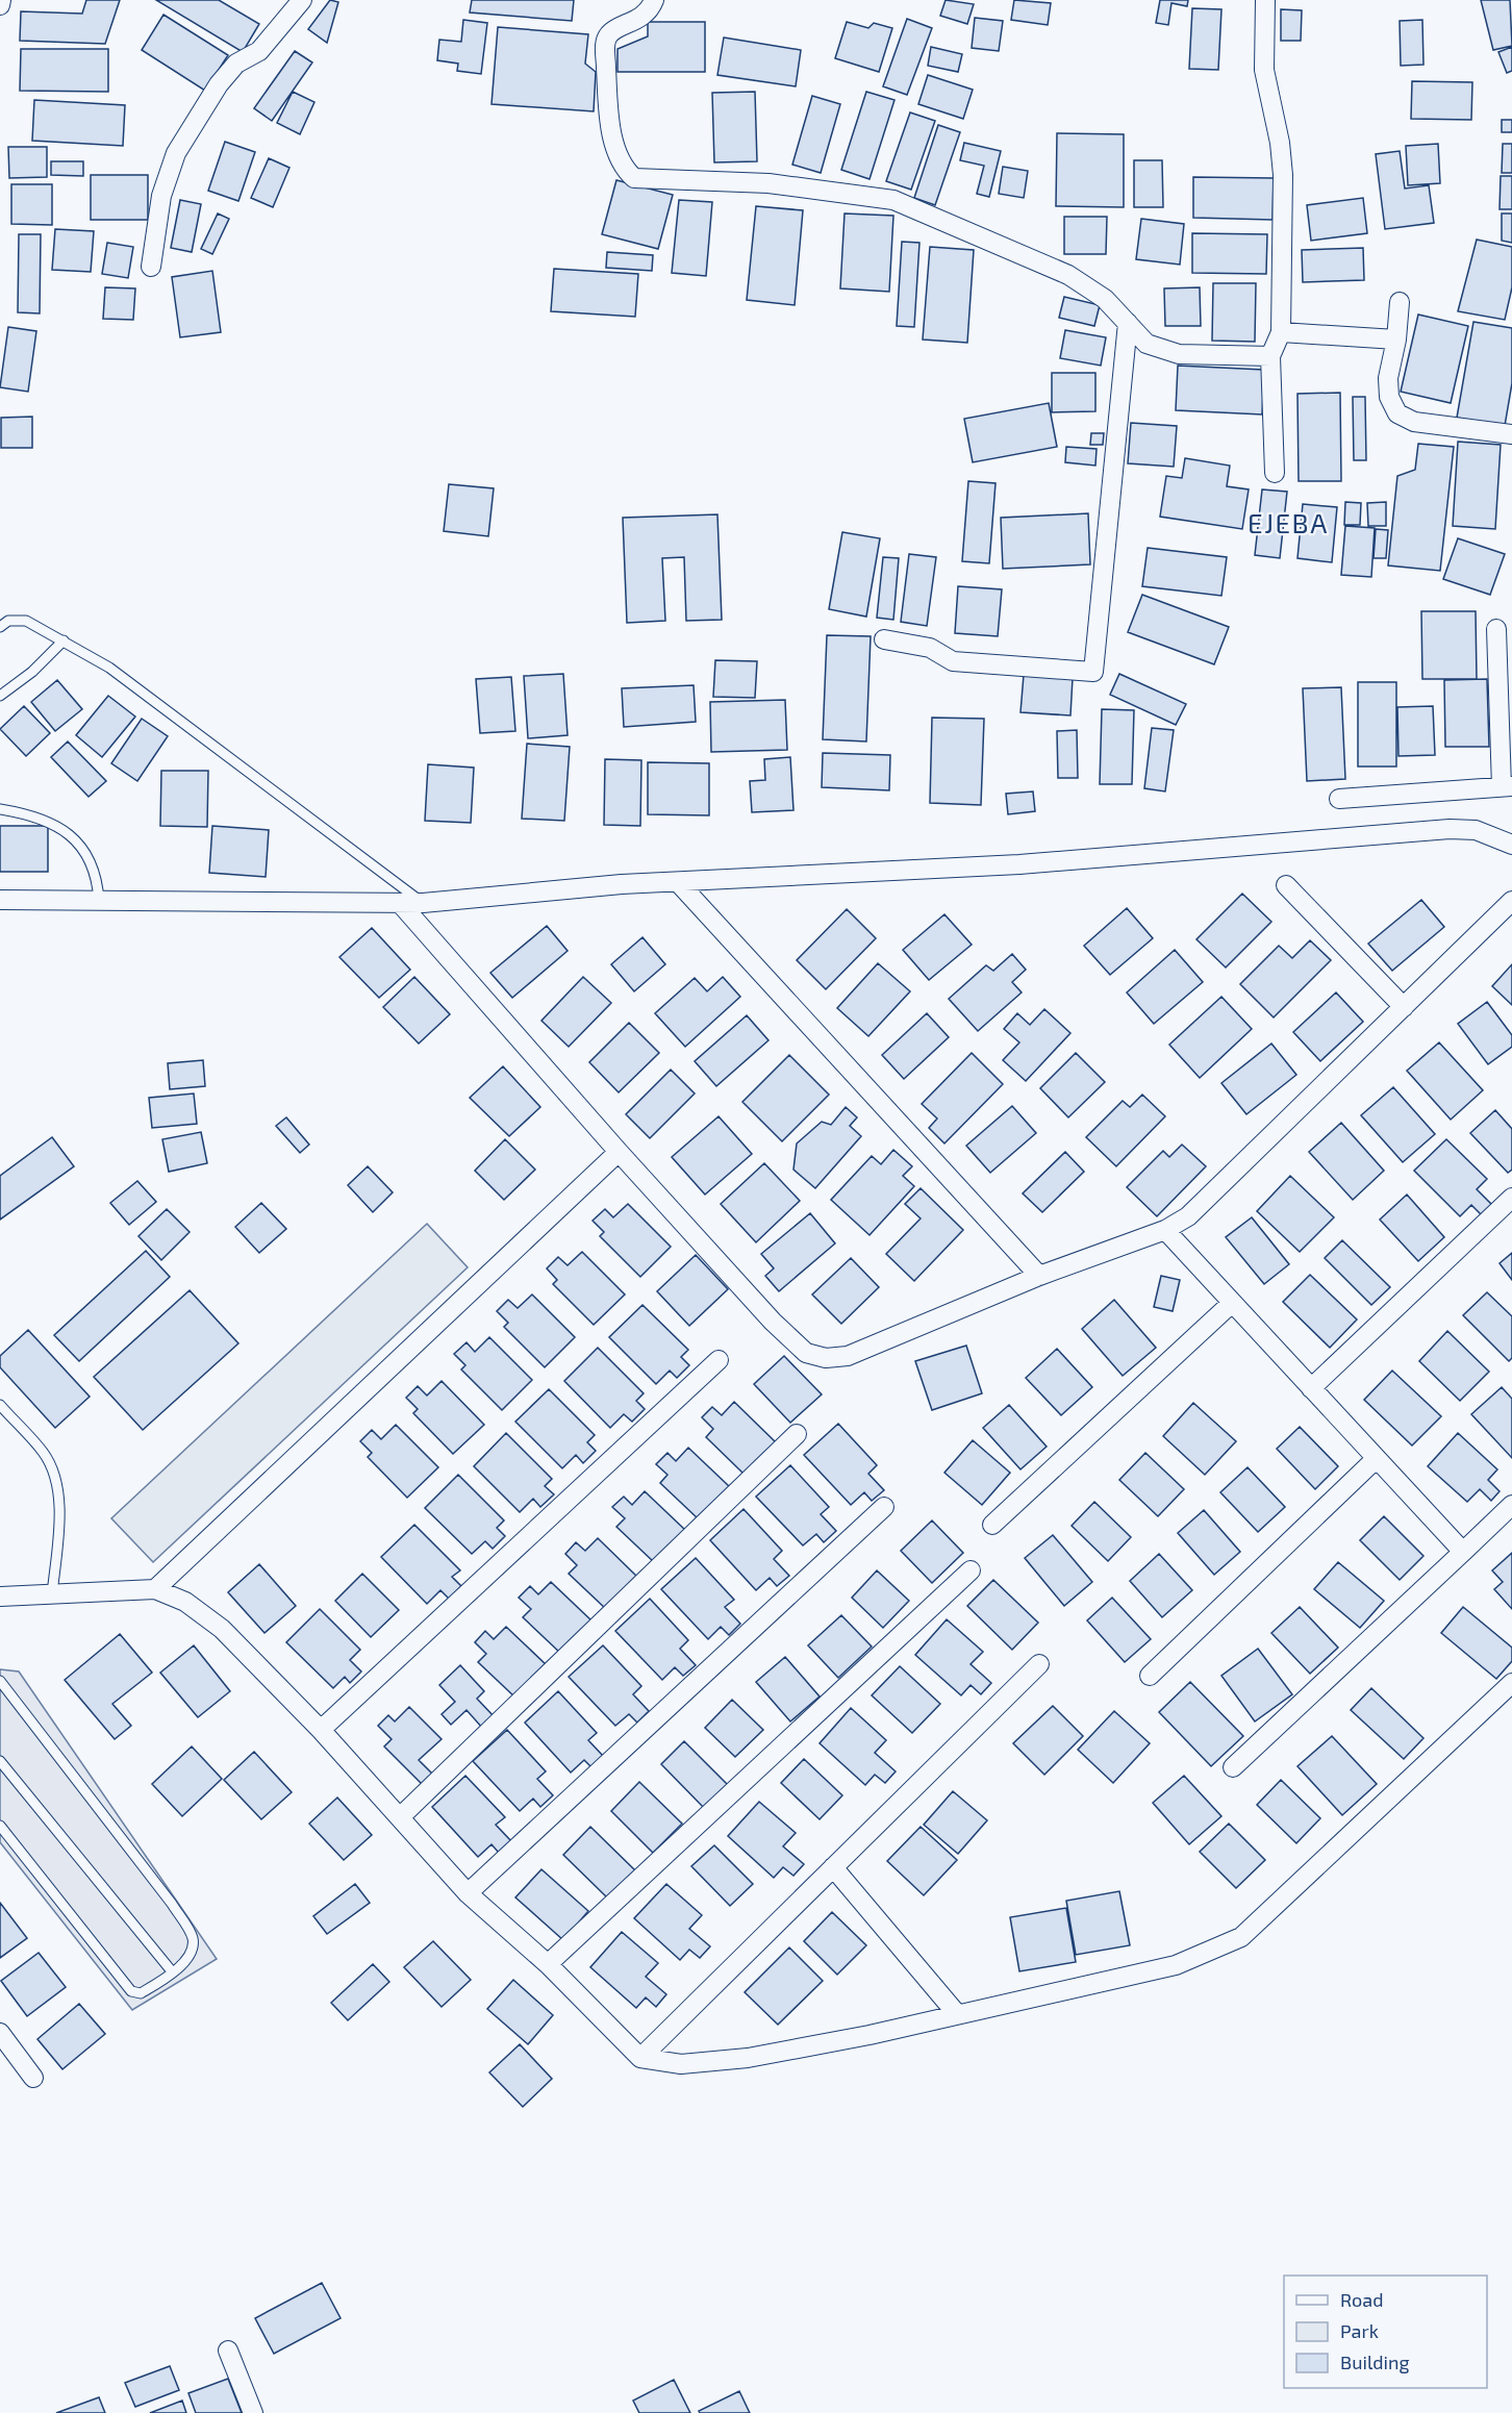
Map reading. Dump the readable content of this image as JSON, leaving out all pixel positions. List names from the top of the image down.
{
  "districts": ["EJEBA"],
  "legend": ["Road", "Park", "Building"]
}
